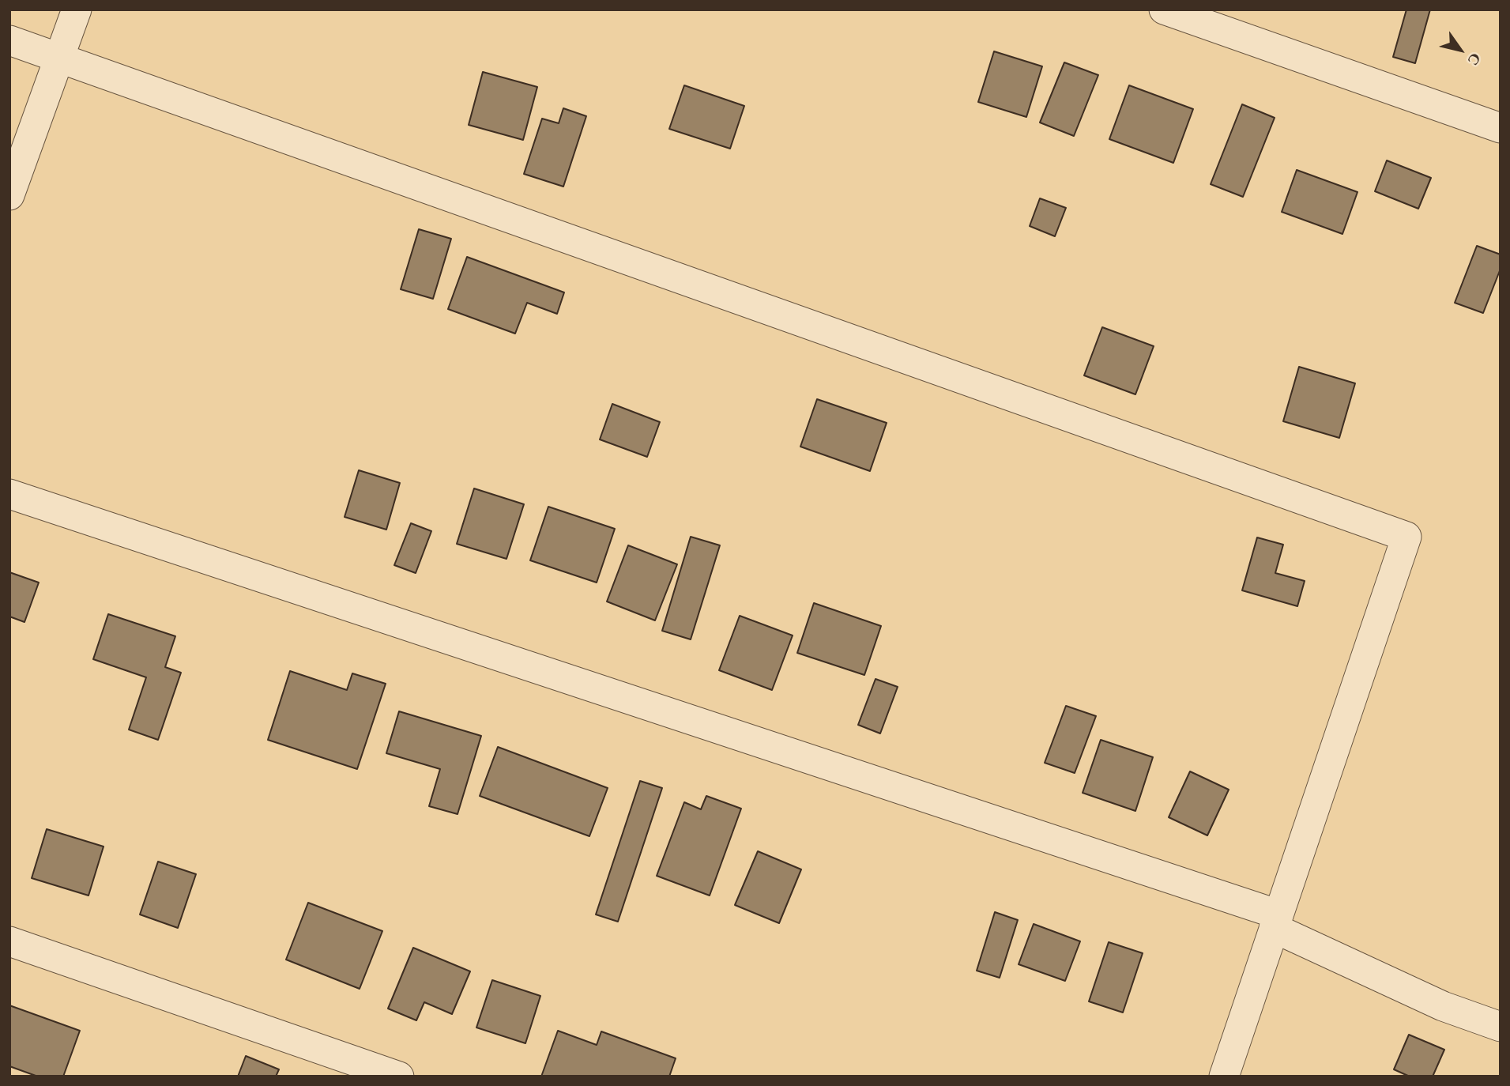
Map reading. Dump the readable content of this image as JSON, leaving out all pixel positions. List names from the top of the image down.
{
  "north": "bottom right"
}
